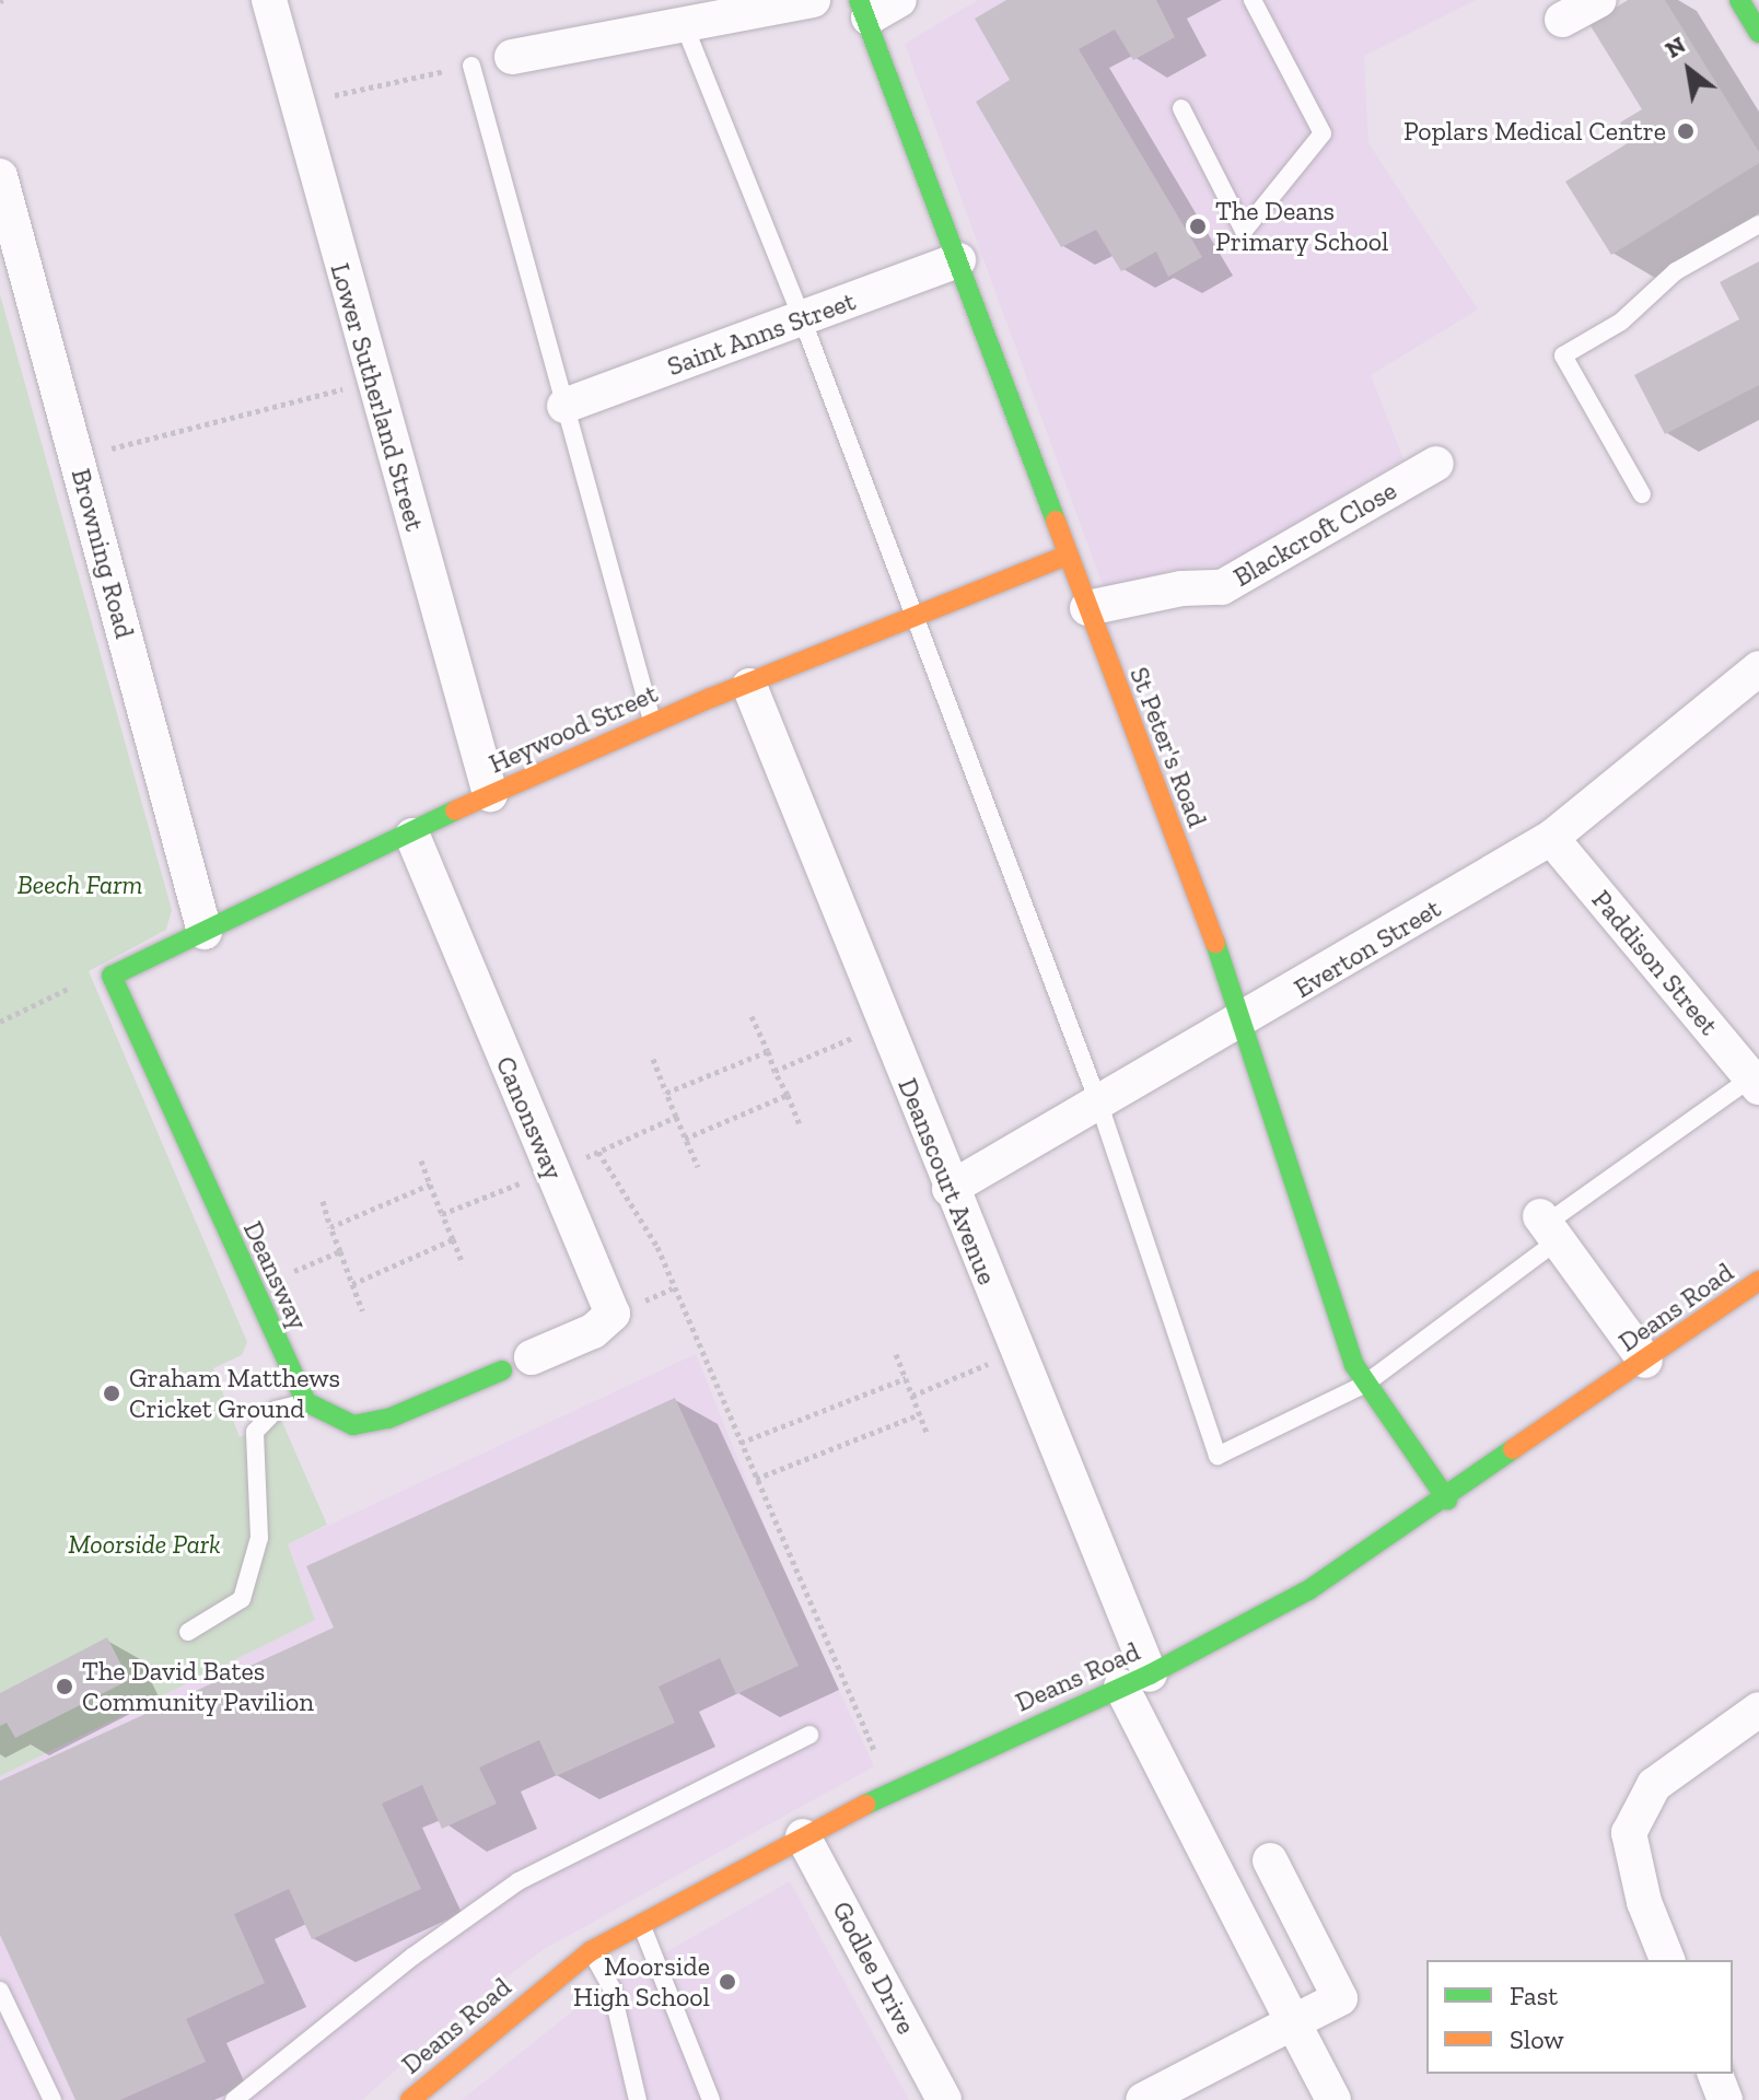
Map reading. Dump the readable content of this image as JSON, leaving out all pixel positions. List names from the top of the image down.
{
  "streets": {
    "street": [
      "Saint Anns Street",
      "Lower Sutherland Street",
      "Blackcroft Close",
      "Browning Road",
      "Heywood Street",
      "St Peter's Road",
      "Everton Street",
      "Paddison Street",
      "Canonsway",
      "Deanscourt Avenue",
      "Deansway",
      "Deans Road",
      "Godlee Drive"
    ]
  },
  "crossings": [
    ["Saint Anns Street", "St Peter's Road"],
    ["Lower Sutherland Street", "Heywood Street"],
    ["Blackcroft Close", "St Peter's Road"],
    ["Browning Road", "Heywood Street"],
    ["Heywood Street", "St Peter's Road"],
    ["Heywood Street", "Canonsway"],
    ["Heywood Street", "Deanscourt Avenue"],
    ["Heywood Street", "Deansway"],
    ["St Peter's Road", "Everton Street"],
    ["St Peter's Road", "Deans Road"],
    ["Everton Street", "Paddison Street"],
    ["Everton Street", "Deanscourt Avenue"],
    ["Deanscourt Avenue", "Deans Road"],
    ["Deans Road", "Godlee Drive"]
  ],
  "parks": ["Beech Farm", "Moorside Park"],
  "places": [
    "Poplars Medical Centre",
    "The Deans Primary School",
    "Graham Matthews Cricket Ground",
    "The David Bates Community Pavilion",
    "Moorside High School"
  ],
  "legend": ["Fast", "Slow"],
  "north": "top left"
}
